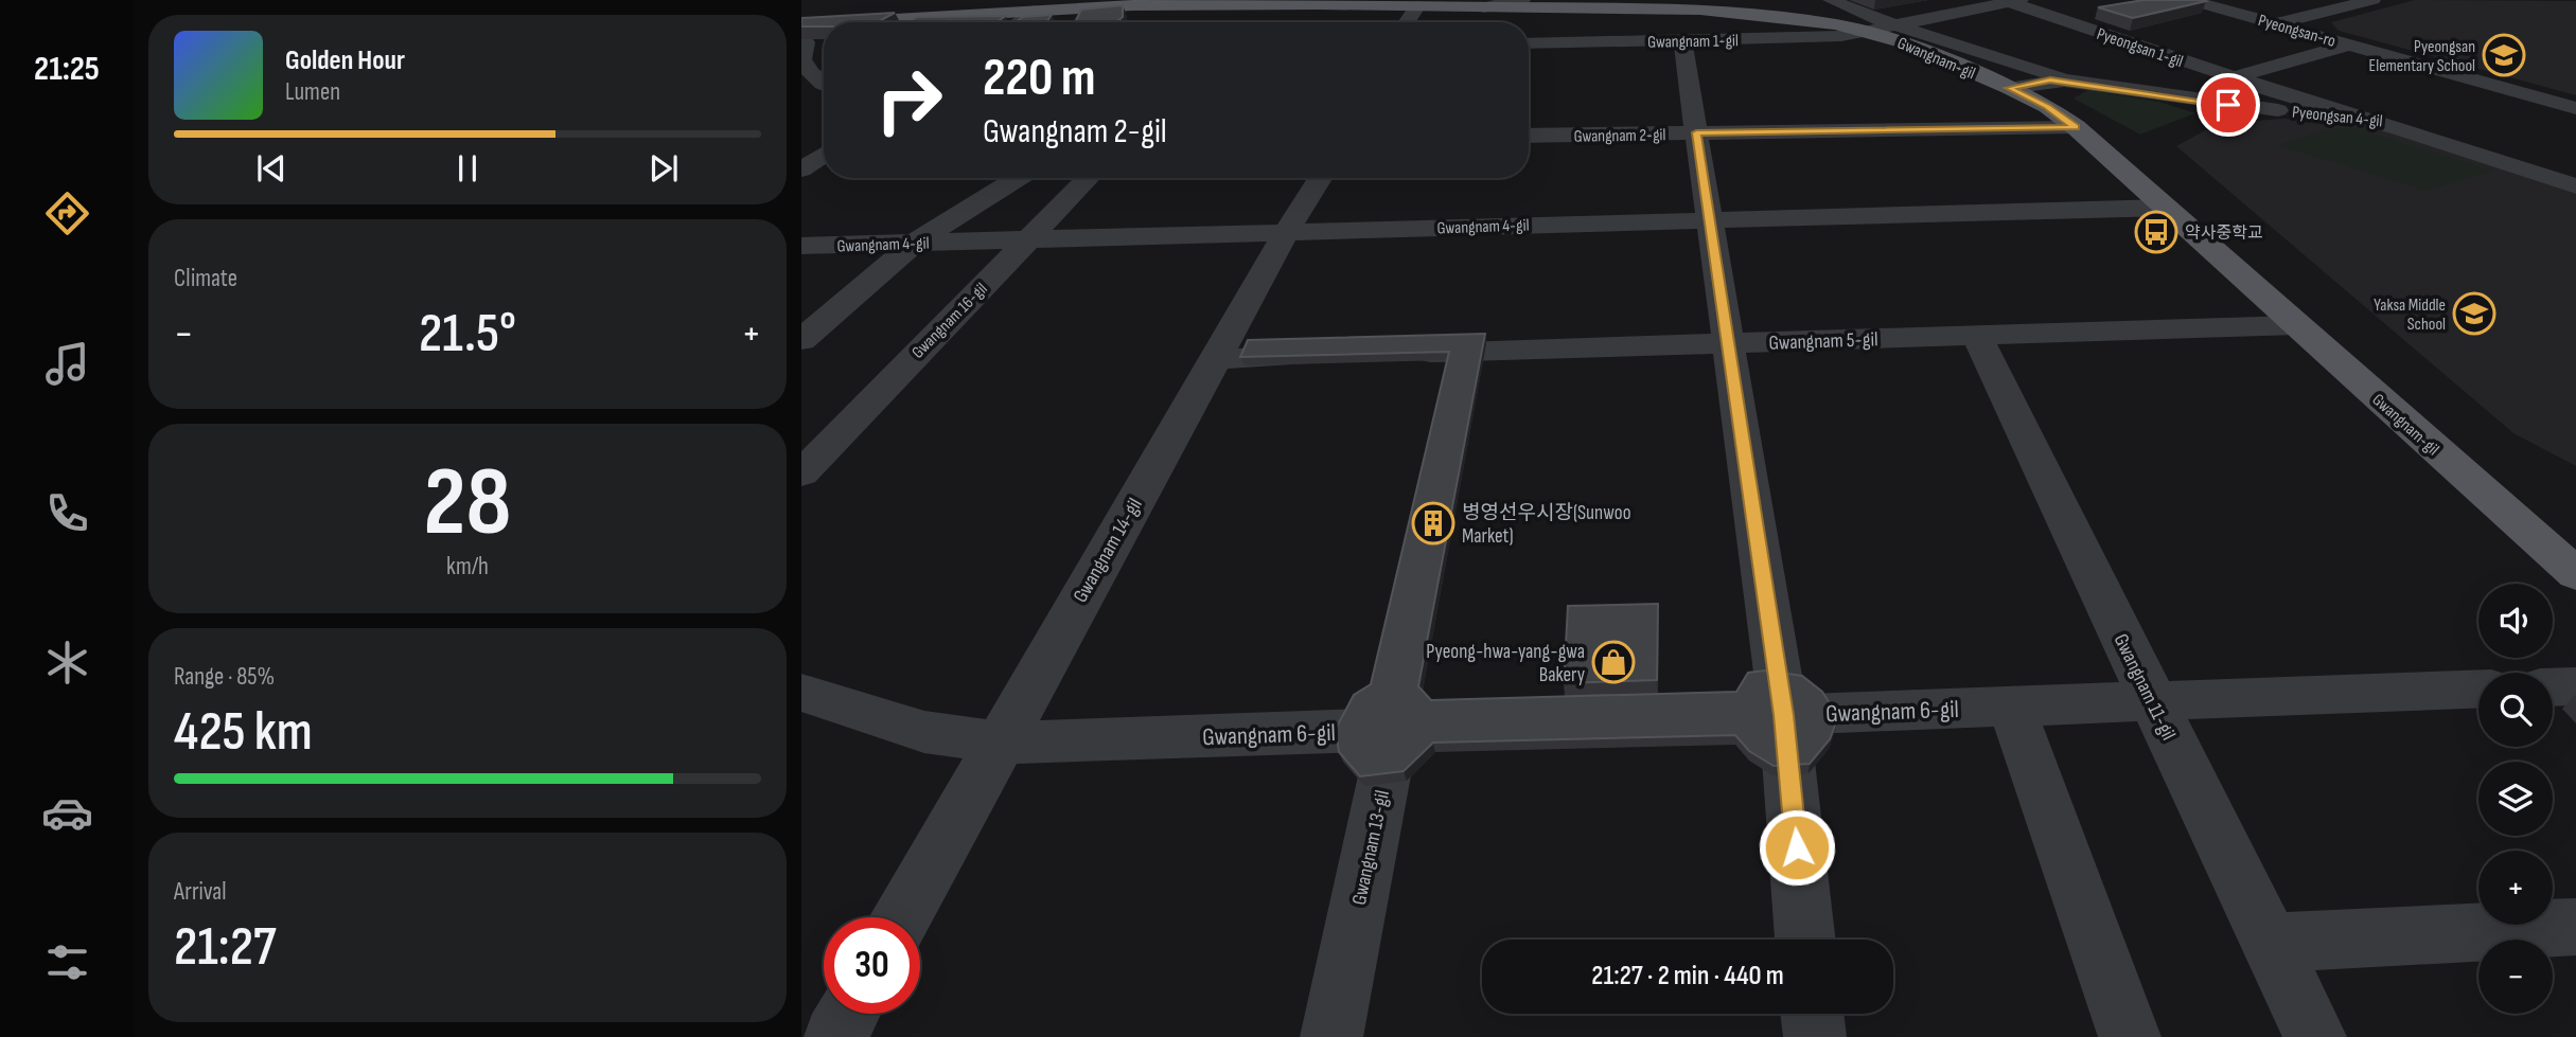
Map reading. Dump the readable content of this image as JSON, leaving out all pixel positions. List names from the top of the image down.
{
  "streets": {
    "main road": ["Gwangnam-gil"],
    "street": [
      "Pyeongsan-ro",
      "Gwangnam 1-gil",
      "Pyeongsan 1-gil",
      "Pyeongsan 4-gil",
      "Gwangnam 2-gil",
      "Gwangnam 4-gil",
      "Gwangnam 16-gil",
      "Gwangnam 5-gil",
      "Gwangnam 14-gil",
      "Gwangnam 11-gil",
      "Gwangnam 6-gil",
      "Gwangnam 13-gil"
    ]
  },
  "crossings": [
    ["Gwangnam 1-gil", "Pyeongsan 1-gil"],
    ["Gwangnam 1-gil", "Gwangnam-gil"],
    ["Pyeongsan 1-gil", "Pyeongsan 4-gil"],
    ["Gwangnam-gil", "Pyeongsan 4-gil"],
    ["Gwangnam-gil", "Gwangnam 2-gil"],
    ["Gwangnam-gil", "Gwangnam 4-gil"],
    ["Gwangnam-gil", "Gwangnam 5-gil"],
    ["Gwangnam 4-gil", "Gwangnam 16-gil"],
    ["Gwangnam 4-gil", "Gwangnam 14-gil"],
    ["Gwangnam 5-gil", "Gwangnam 11-gil"],
    ["Gwangnam 14-gil", "Gwangnam 6-gil"],
    ["Gwangnam 11-gil", "Gwangnam 6-gil"],
    ["Gwangnam 6-gil", "Gwangnam 13-gil"]
  ],
  "places": {
    "school or university": ["Pyeongsan Elementary School", "Yaksa Middle School"],
    "bus stop": ["약사중학교"],
    "building": ["병영선우시장(Sunwoo Market)"],
    "shop": ["Pyeong-hwa-yang-gwa Bakery"]
  },
  "page": {
    "tabs": "21:25",
    "turn": ["220 m", "Gwangnam 2-gil"],
    "song": ["Golden Hour", "Lumen"],
    "tile": [
      "Climate",
      ["28", "km/h"],
      ["Range · 85%", "425 km"],
      ["Arrival", "21:27"]
    ],
    "heat": ["−", "21.5°", "+"],
    "map_buttons": ["+", "−"],
    "limit": "30",
    "trip": "21:27 · 2 min · 440 m"
  }
}
